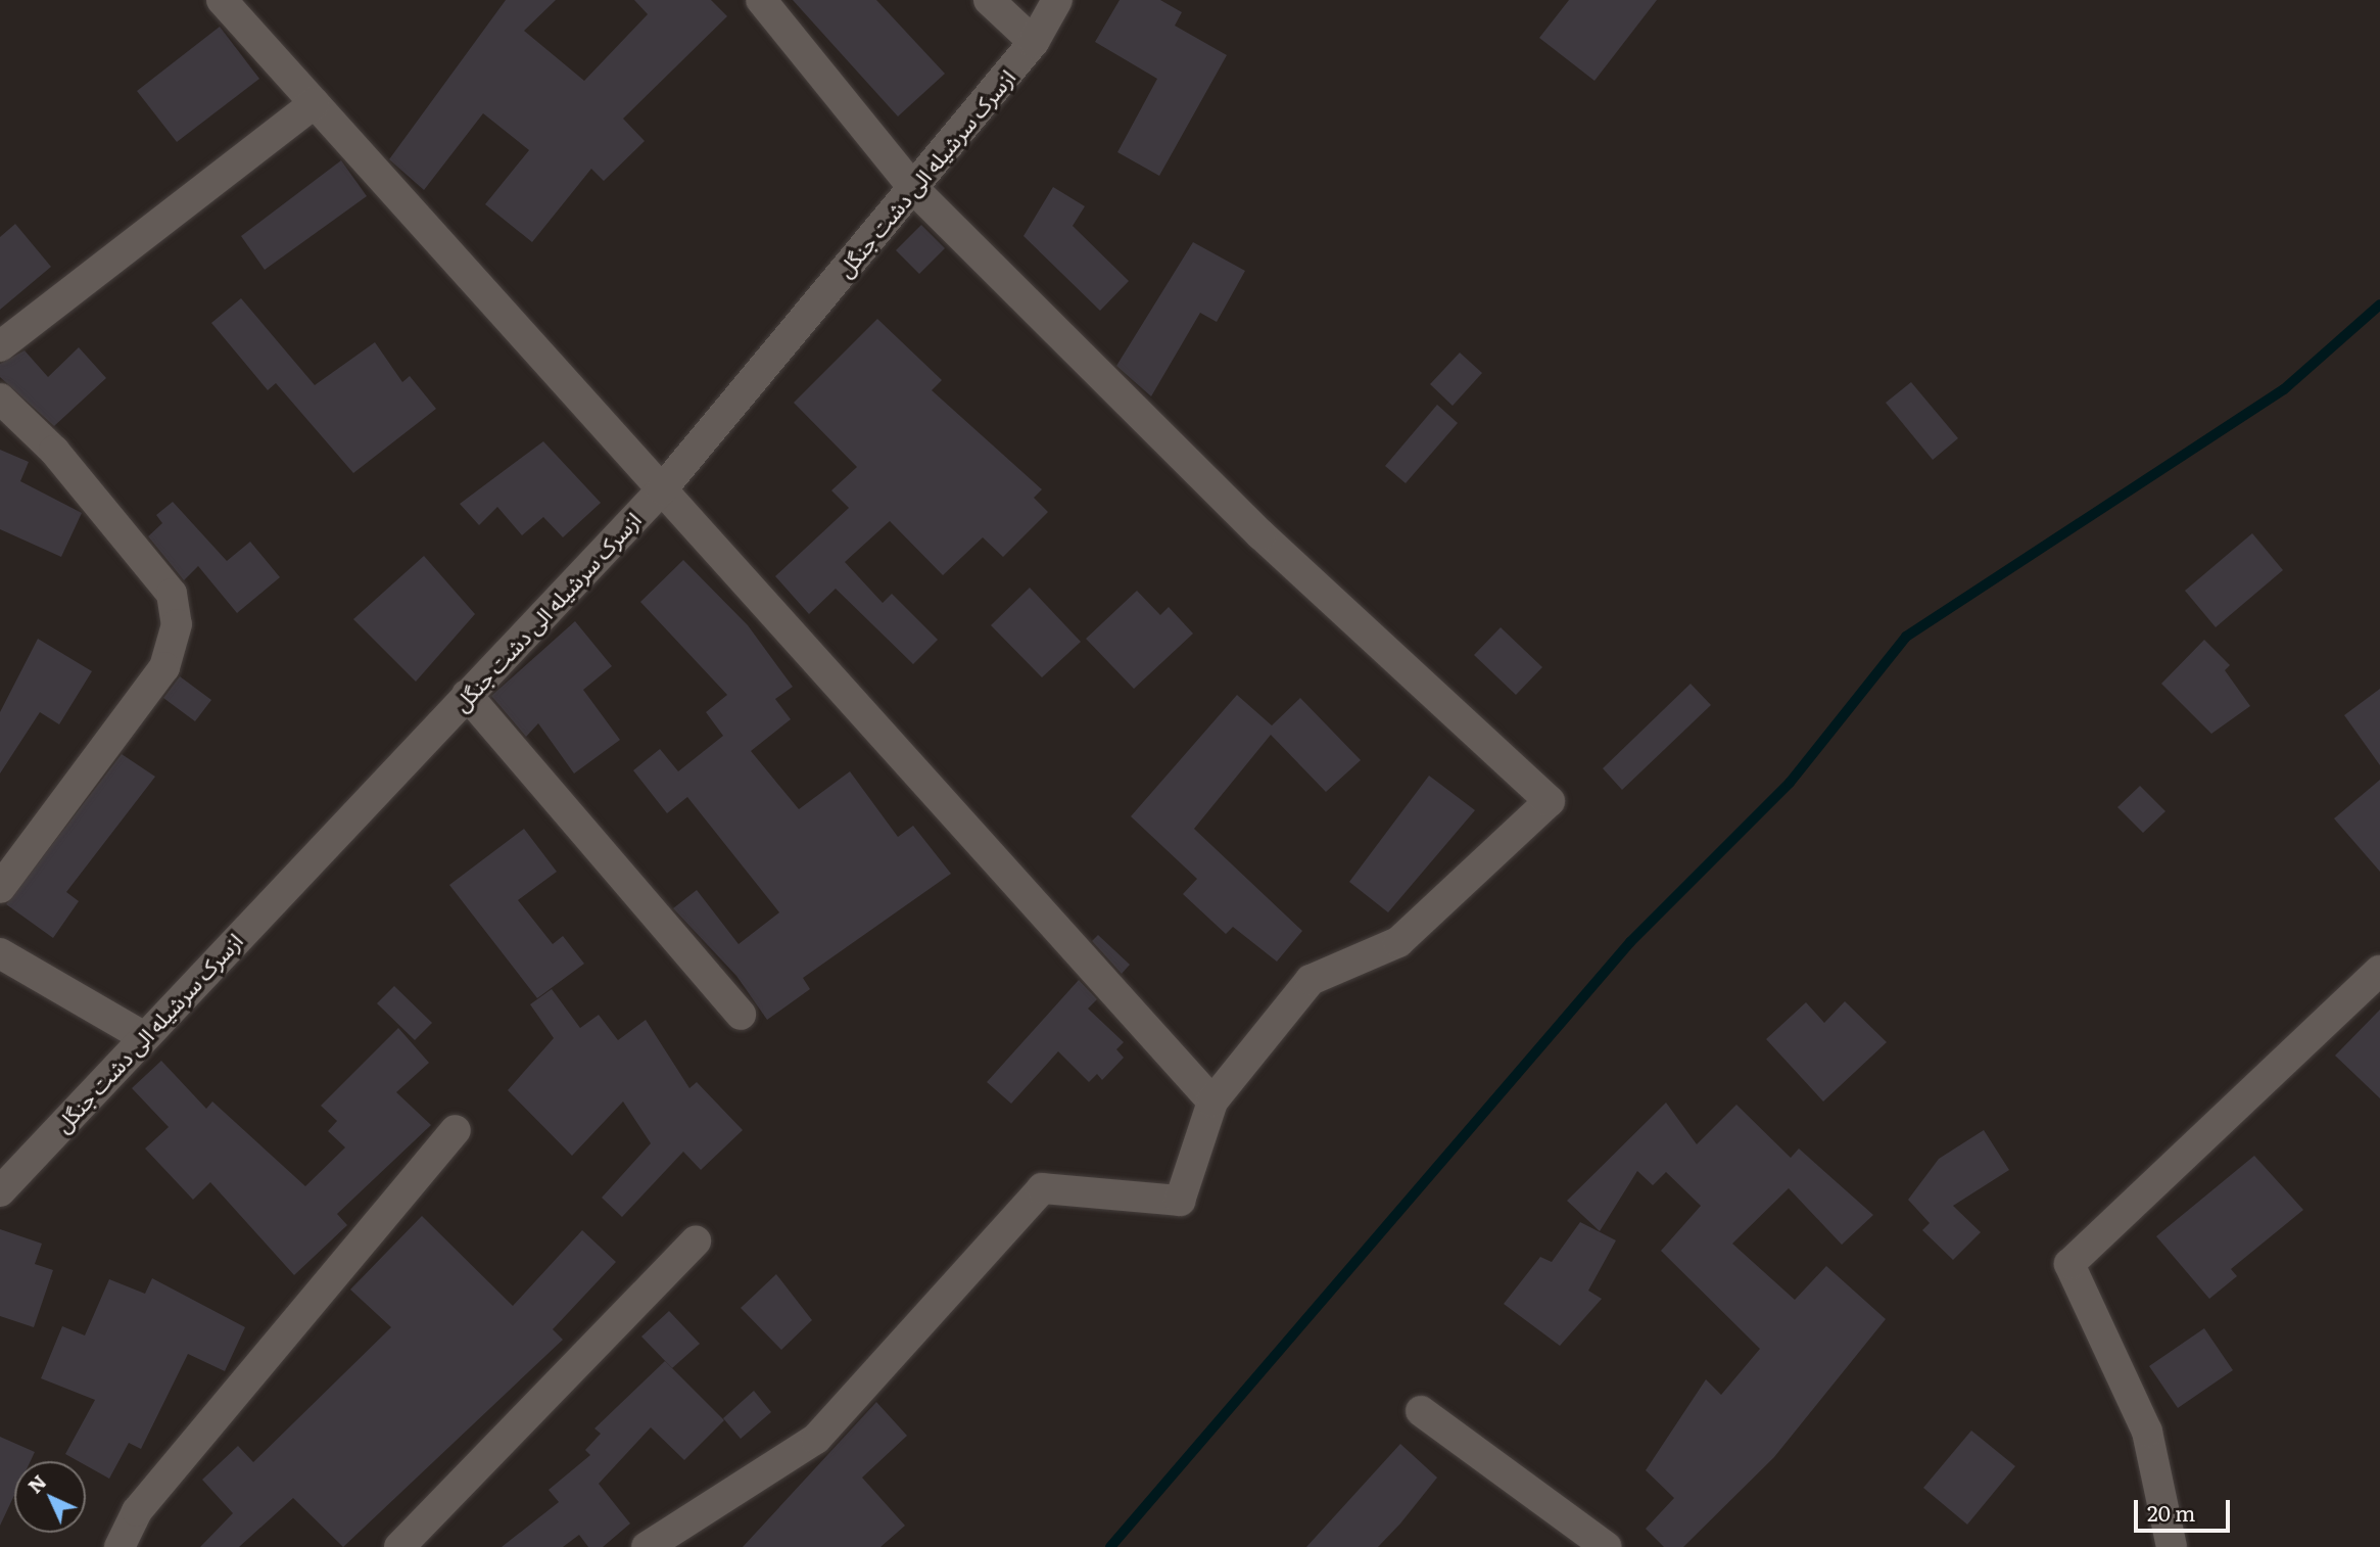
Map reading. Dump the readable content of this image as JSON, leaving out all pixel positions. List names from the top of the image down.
{
  "streets": {
    "street": ["ازسرک سرشیله الی دشت جنگل"]
  },
  "scale_bar": "20 m",
  "north": "top left"
}
